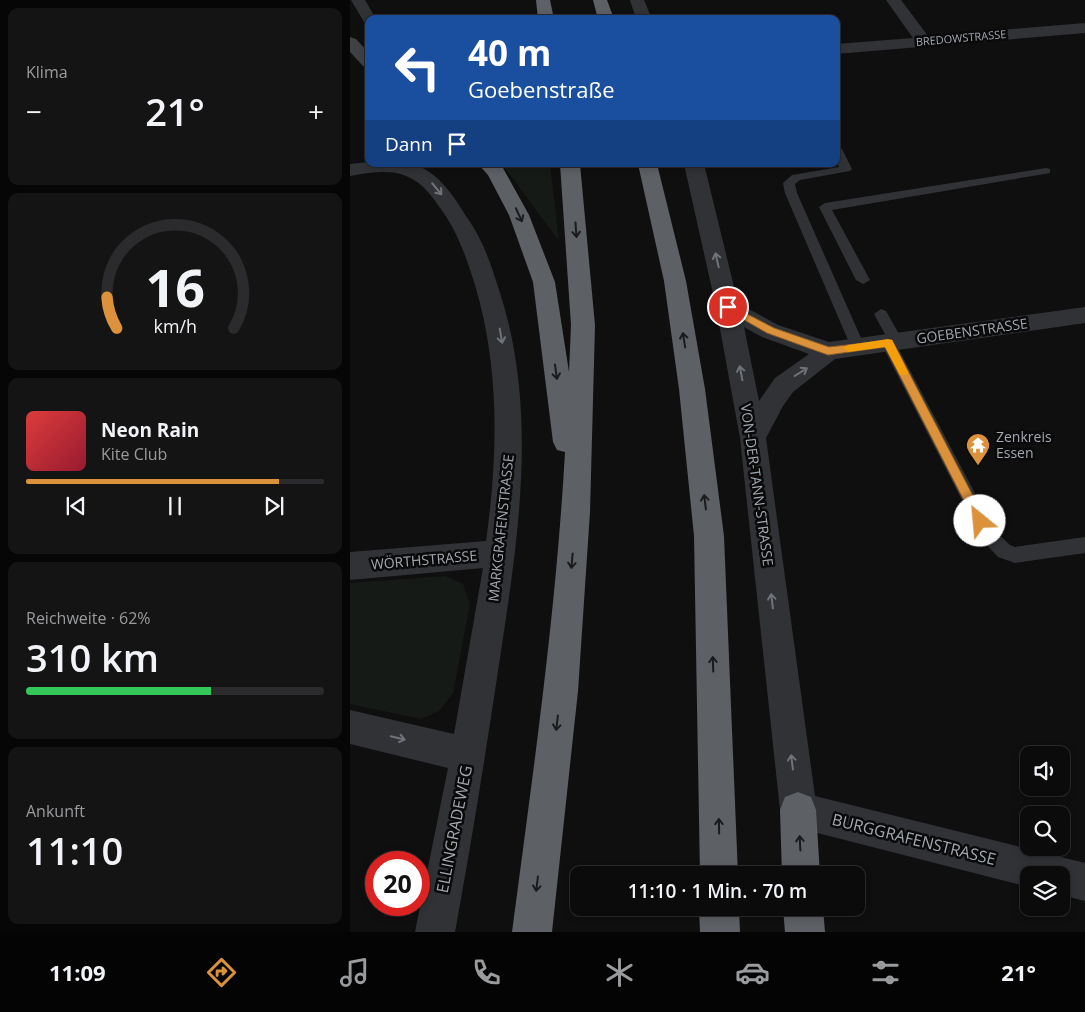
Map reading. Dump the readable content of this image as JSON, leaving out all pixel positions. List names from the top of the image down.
{
  "streets": {
    "street": [
      "BREDOWSTRASSE",
      "GOEBENSTRASSE",
      "VON-DER-TANN-STRASSE",
      "MARKGRAFENSTRASSE",
      "WÖRTHSTRASSE",
      "ELLINGRADEWEG",
      "BURGGRAFENSTRASSE"
    ]
  },
  "crossings": [
    ["GOEBENSTRASSE", "VON-DER-TANN-STRASSE"],
    ["VON-DER-TANN-STRASSE", "BURGGRAFENSTRASSE"],
    ["MARKGRAFENSTRASSE", "WÖRTHSTRASSE"],
    ["MARKGRAFENSTRASSE", "ELLINGRADEWEG"]
  ],
  "one_way": ["VON-DER-TANN-STRASSE", "MARKGRAFENSTRASSE"],
  "places": {
    "temple": ["Zenkreis Essen"]
  },
  "page": {
    "tile": [
      "Klima",
      ["Reichweite · 62%", "310 km"],
      ["Ankunft", "11:10"]
    ],
    "turn": ["40 m", "Goebenstraße"],
    "heat": ["−", "21°", "+"],
    "then": "Dann",
    "song": ["Neon Rain", "Kite Club"],
    "limit": "20",
    "trip": "11:10 · 1 Min. · 70 m",
    "tabs": ["11:09", "21°"],
    "gauge": ["16", "km/h"]
  }
}
